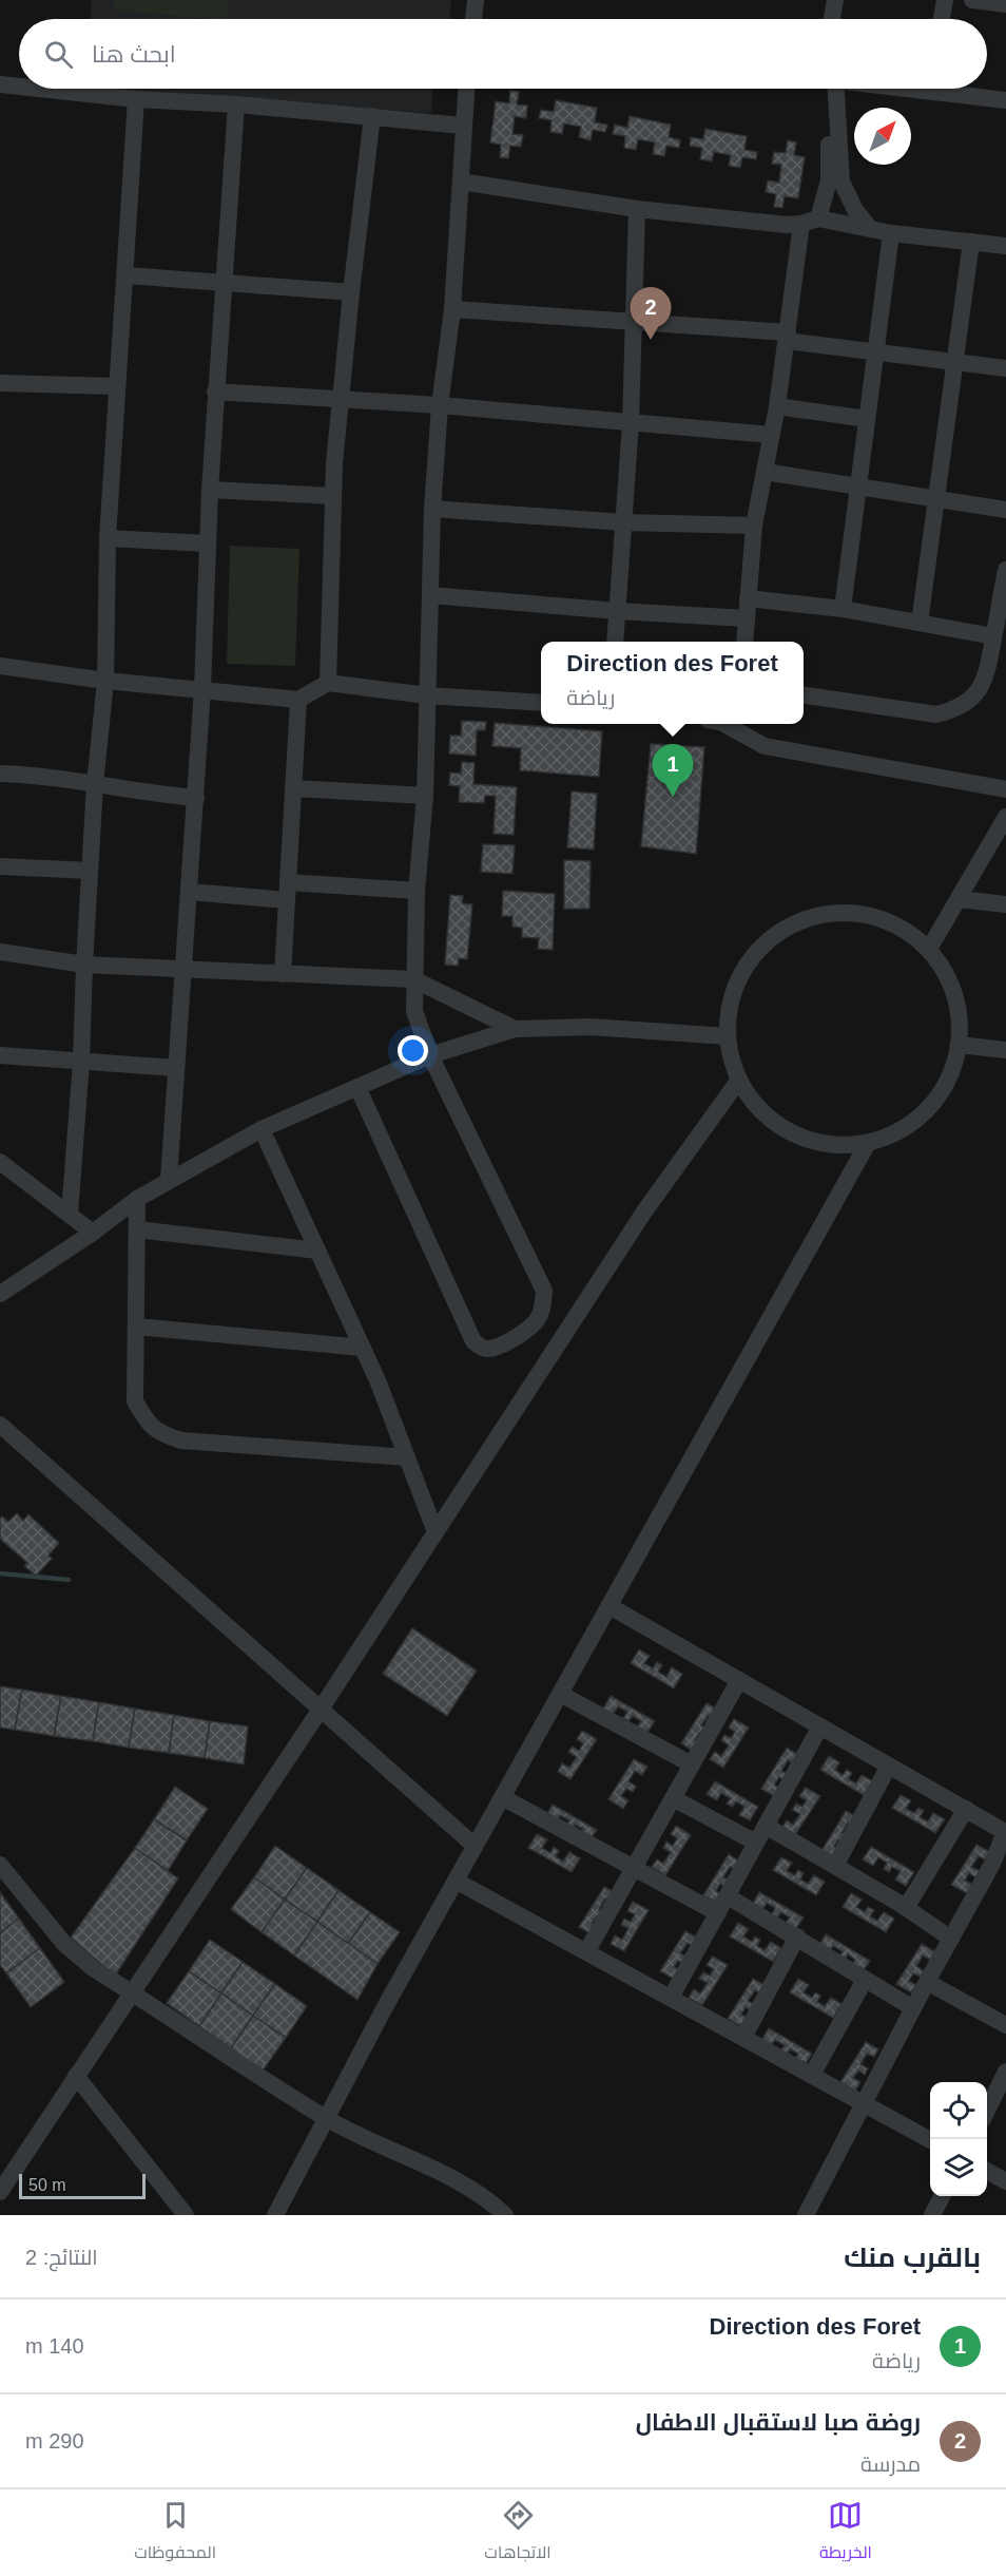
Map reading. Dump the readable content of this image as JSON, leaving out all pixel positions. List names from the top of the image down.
{
  "scale_bar": "50 m",
  "north": "top right",
  "page": {
    "search": "ابحث هنا",
    "pins": ["2", "1"],
    "popup": ["Direction des Foret", "رياضة"],
    "scale": "50 m",
    "heading": ["بالقرب منك", "النتائج: 2"],
    "list": [
      {
        "mark": "1",
        "name": "Direction des Foret",
        "note": "رياضة",
        "value": "140 m"
      },
      {
        "mark": "2",
        "name": "روضة صبا لاستقبال الاطفال",
        "note": "مدرسة",
        "value": "290 m"
      }
    ],
    "nav": ["الخريطة", "الاتجاهات", "المحفوظات"]
  }
}
